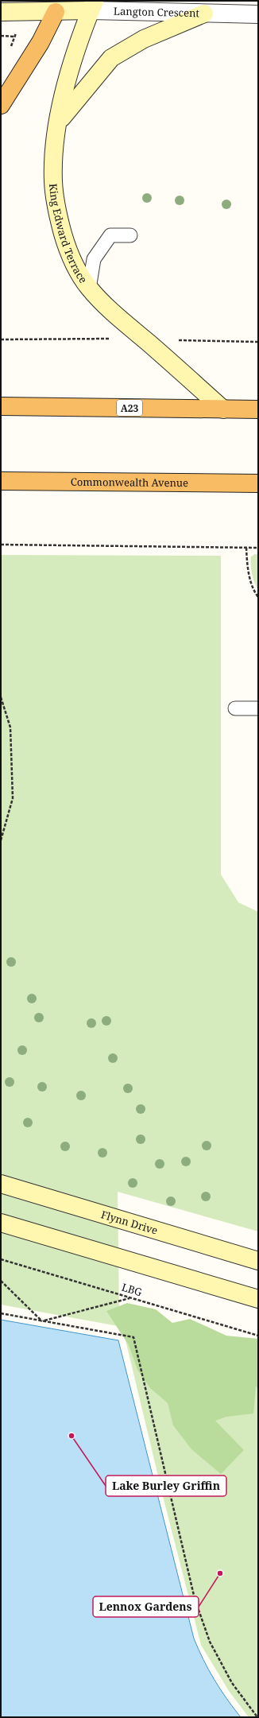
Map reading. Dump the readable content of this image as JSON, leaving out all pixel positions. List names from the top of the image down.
{
  "streets": {
    "highway": ["A23", "Commonwealth Avenue"],
    "main road": ["Langton Crescent", "King Edward Terrace", "Flynn Drive"],
    "path": ["LBG"]
  },
  "crossings": [
    ["Langton Crescent", "King Edward Terrace"],
    ["King Edward Terrace", "A23"]
  ],
  "places": ["Lake Burley Griffin", "Lennox Gardens"]
}
